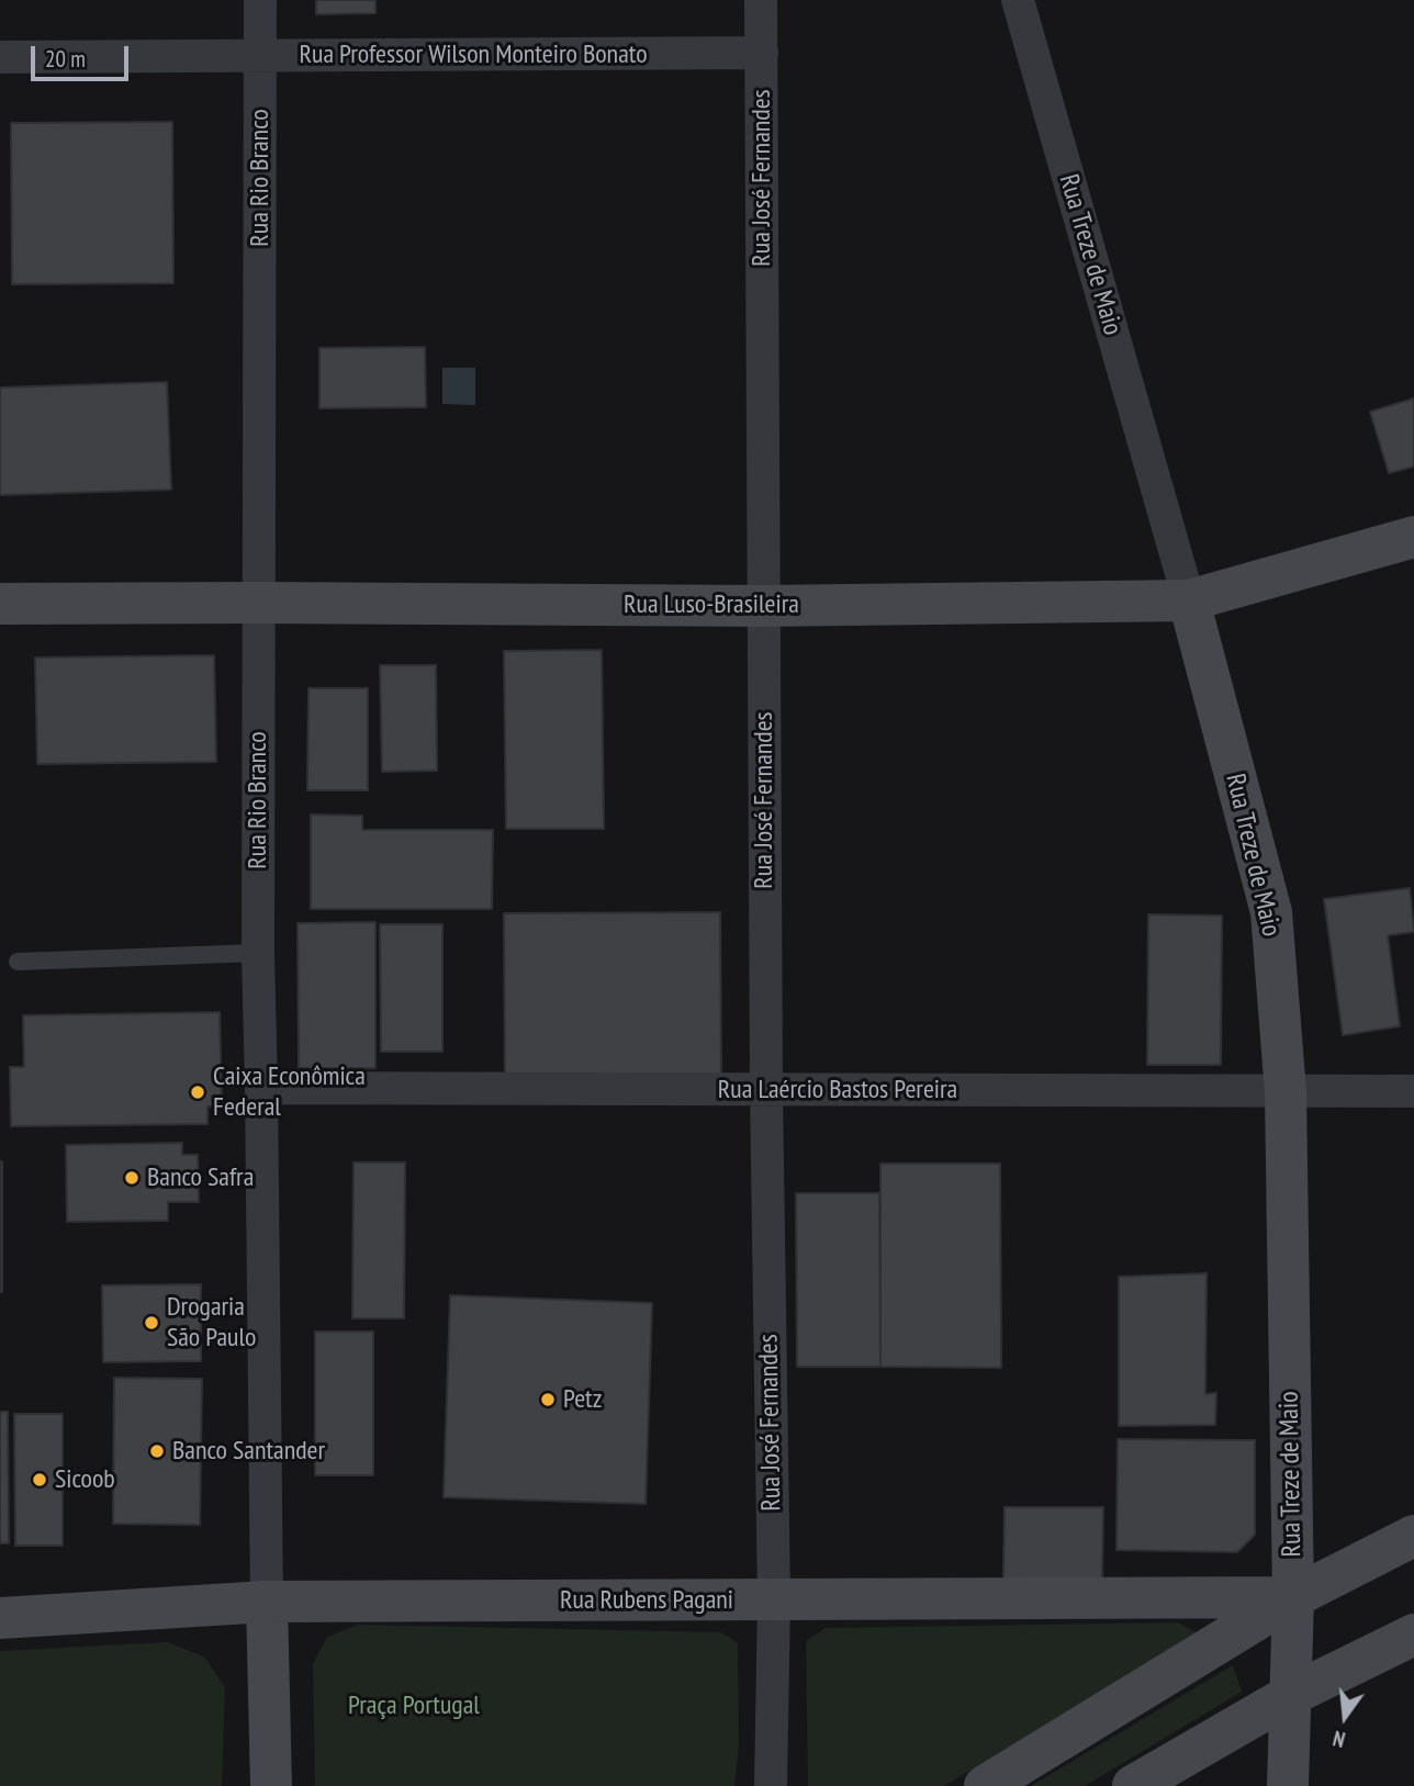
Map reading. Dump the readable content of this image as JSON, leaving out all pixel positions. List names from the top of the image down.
{
  "streets": {
    "street": [
      "Rua Professor Wilson Monteiro Bonato",
      "Rua Rio Branco",
      "Rua José Fernandes",
      "Rua Treze de Maio",
      "Rua Luso-Brasileira",
      "Rua Laércio Bastos Pereira",
      "Rua Rubens Pagani"
    ]
  },
  "crossings": [
    ["Rua Professor Wilson Monteiro Bonato", "Rua Rio Branco"],
    ["Rua Professor Wilson Monteiro Bonato", "Rua José Fernandes"],
    ["Rua Rio Branco", "Rua Luso-Brasileira"],
    ["Rua Rio Branco", "Rua Laércio Bastos Pereira"],
    ["Rua Rio Branco", "Rua Rubens Pagani"],
    ["Rua José Fernandes", "Rua Luso-Brasileira"],
    ["Rua José Fernandes", "Rua Laércio Bastos Pereira"],
    ["Rua José Fernandes", "Rua Rubens Pagani"],
    ["Rua Treze de Maio", "Rua Luso-Brasileira"],
    ["Rua Treze de Maio", "Rua Laércio Bastos Pereira"],
    ["Rua Treze de Maio", "Rua Rubens Pagani"]
  ],
  "parks": ["Praça Portugal"],
  "places": [
    "Caixa Econômica Federal",
    "Banco Safra",
    "Drogaria São Paulo",
    "Petz",
    "Banco Santander",
    "Sicoob"
  ],
  "scale_bar": "20 m",
  "north": "bottom"
}
